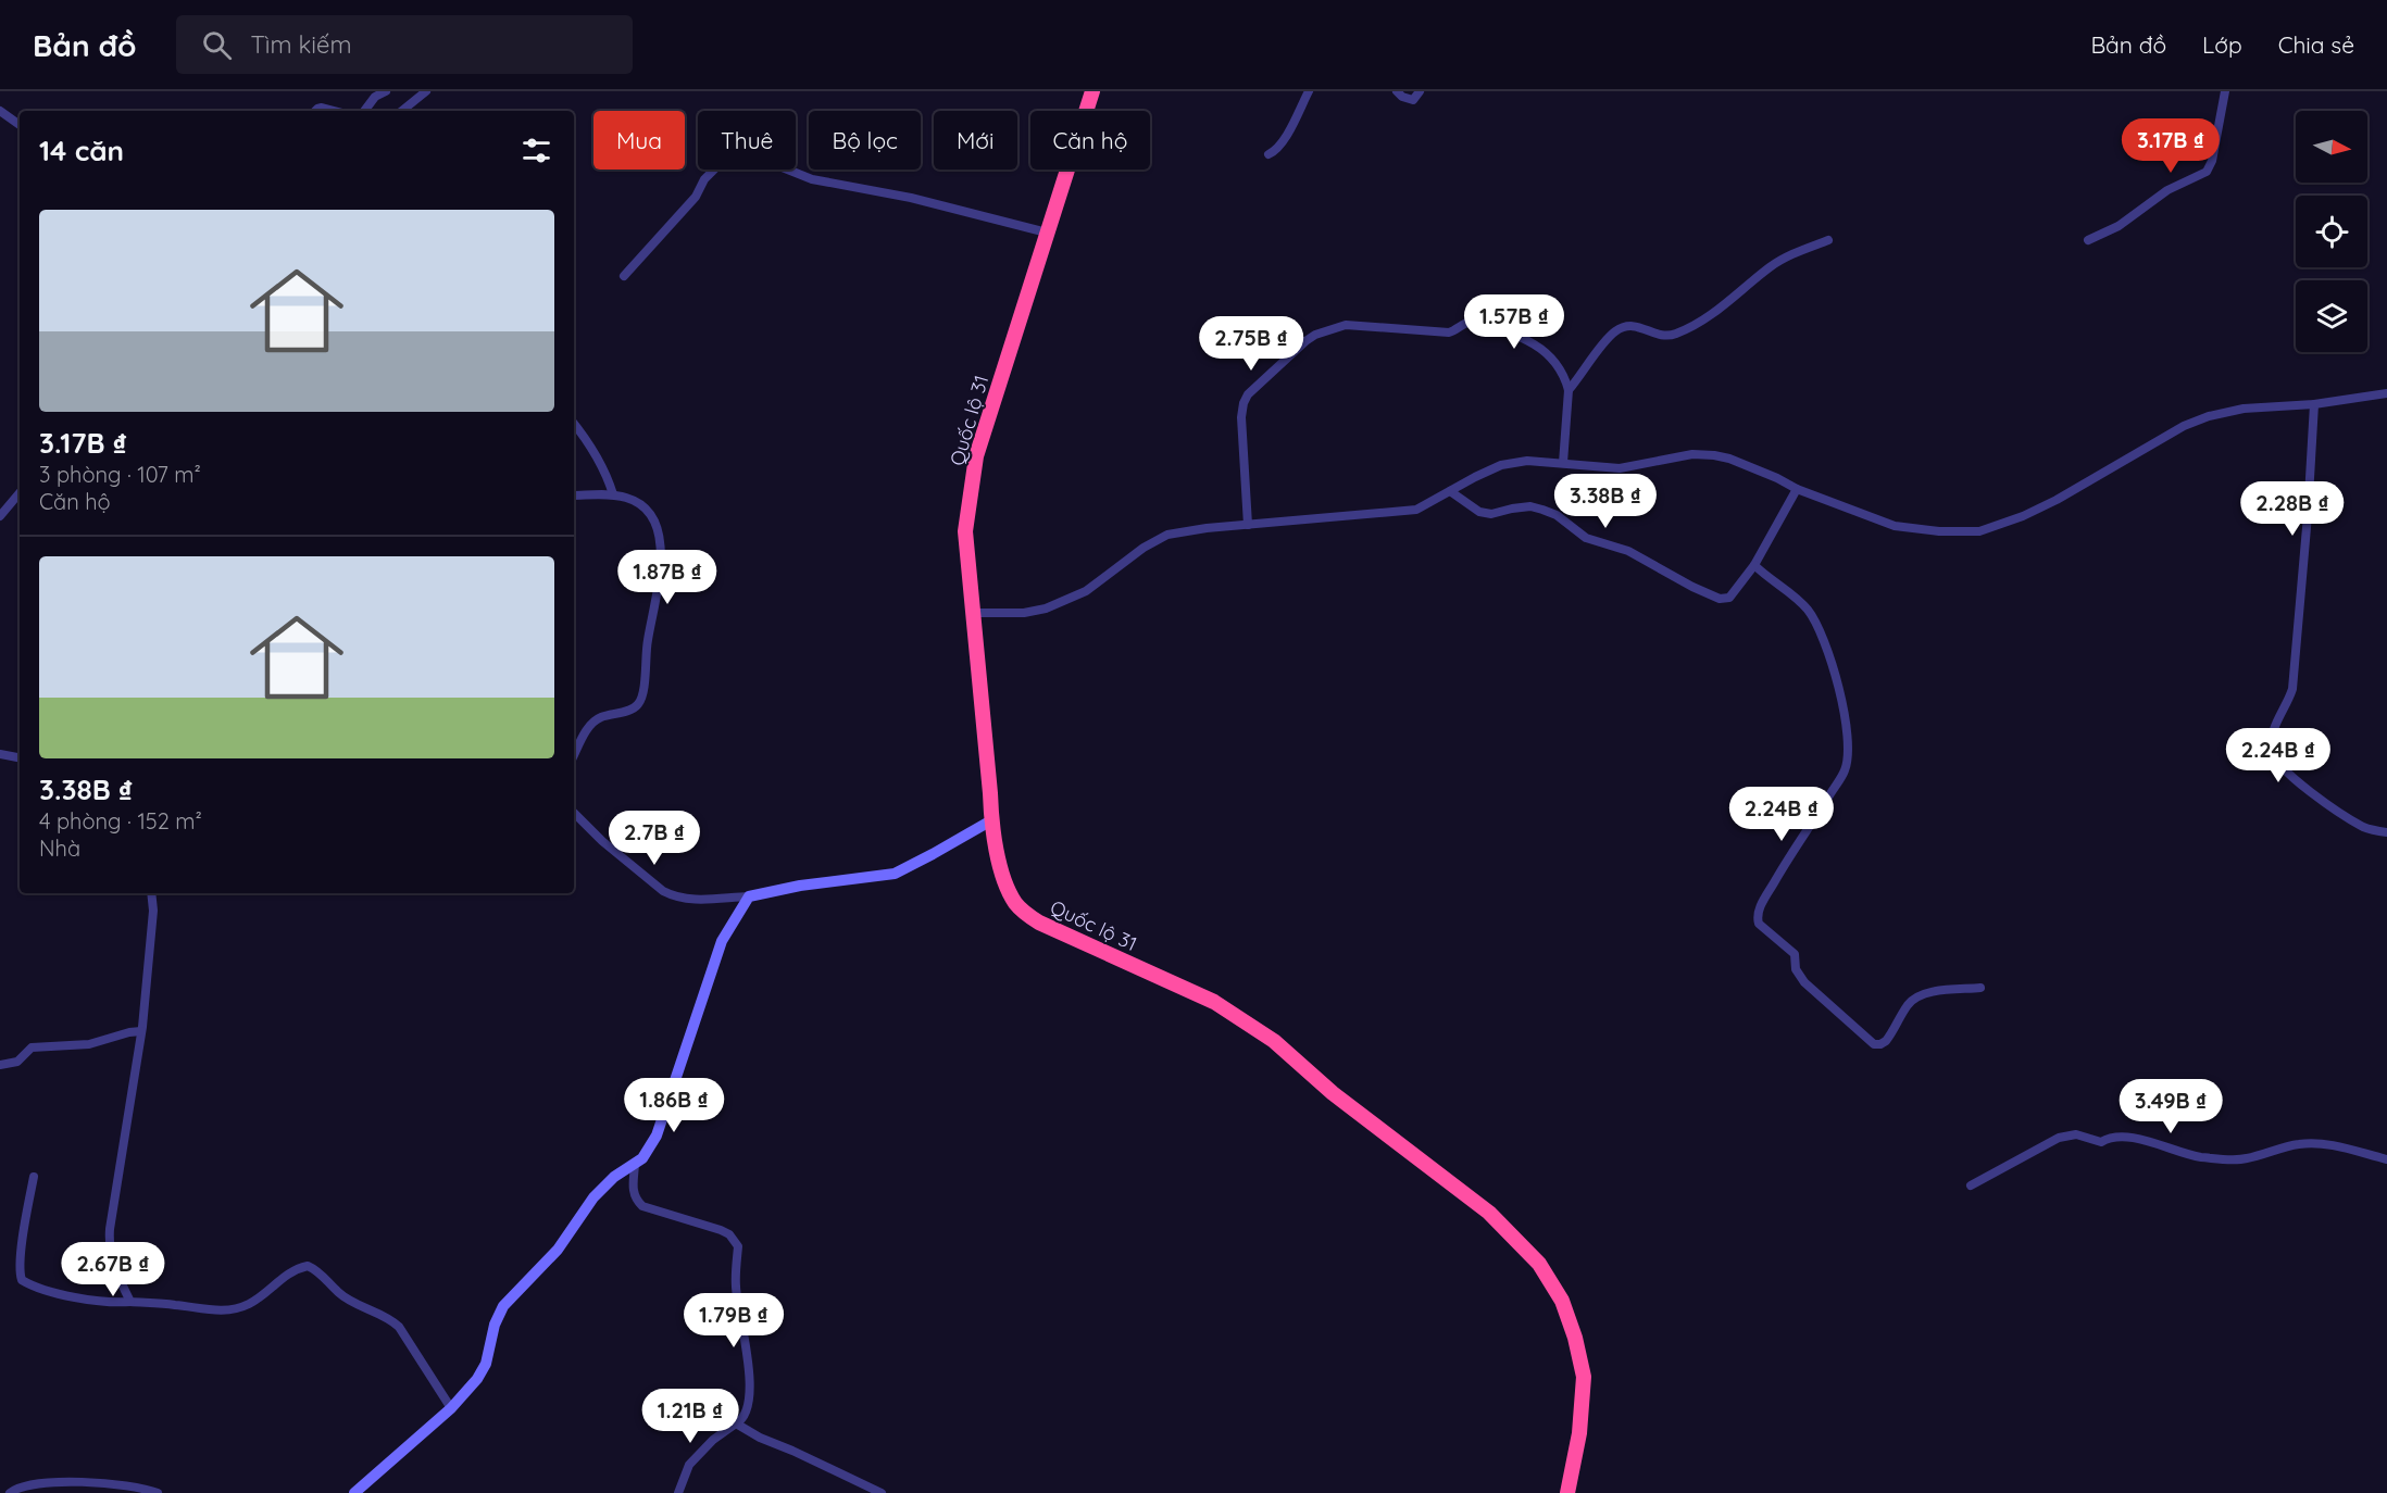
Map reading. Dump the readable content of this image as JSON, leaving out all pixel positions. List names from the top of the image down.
{
  "streets": {
    "highway": ["Quốc lộ 31"]
  },
  "north": "right",
  "page": {
    "header": "Bản đồ",
    "search": "Tìm kiếm",
    "nav": ["Bản đồ", "Lớp", "Chia sẻ"],
    "chip": [
      "Mua",
      "Thuê",
      "Bộ lọc",
      "Mới",
      "Căn hộ"
    ],
    "heading": "14 căn",
    "price": [
      "3.17B ₫",
      "1.57B ₫",
      "2.75B ₫",
      "3.38B ₫",
      "2.28B ₫",
      "1.87B ₫",
      "2.24B ₫",
      "2.24B ₫",
      "2.7B ₫",
      "1.86B ₫",
      "3.49B ₫",
      "2.67B ₫",
      "1.79B ₫",
      "1.21B ₫"
    ],
    "list": [
      {
        "name": "3.17B ₫",
        "note": "3 phòng · 107 m² · Căn hộ"
      },
      {
        "name": "3.38B ₫",
        "note": "4 phòng · 152 m² · Nhà"
      }
    ]
  }
}
